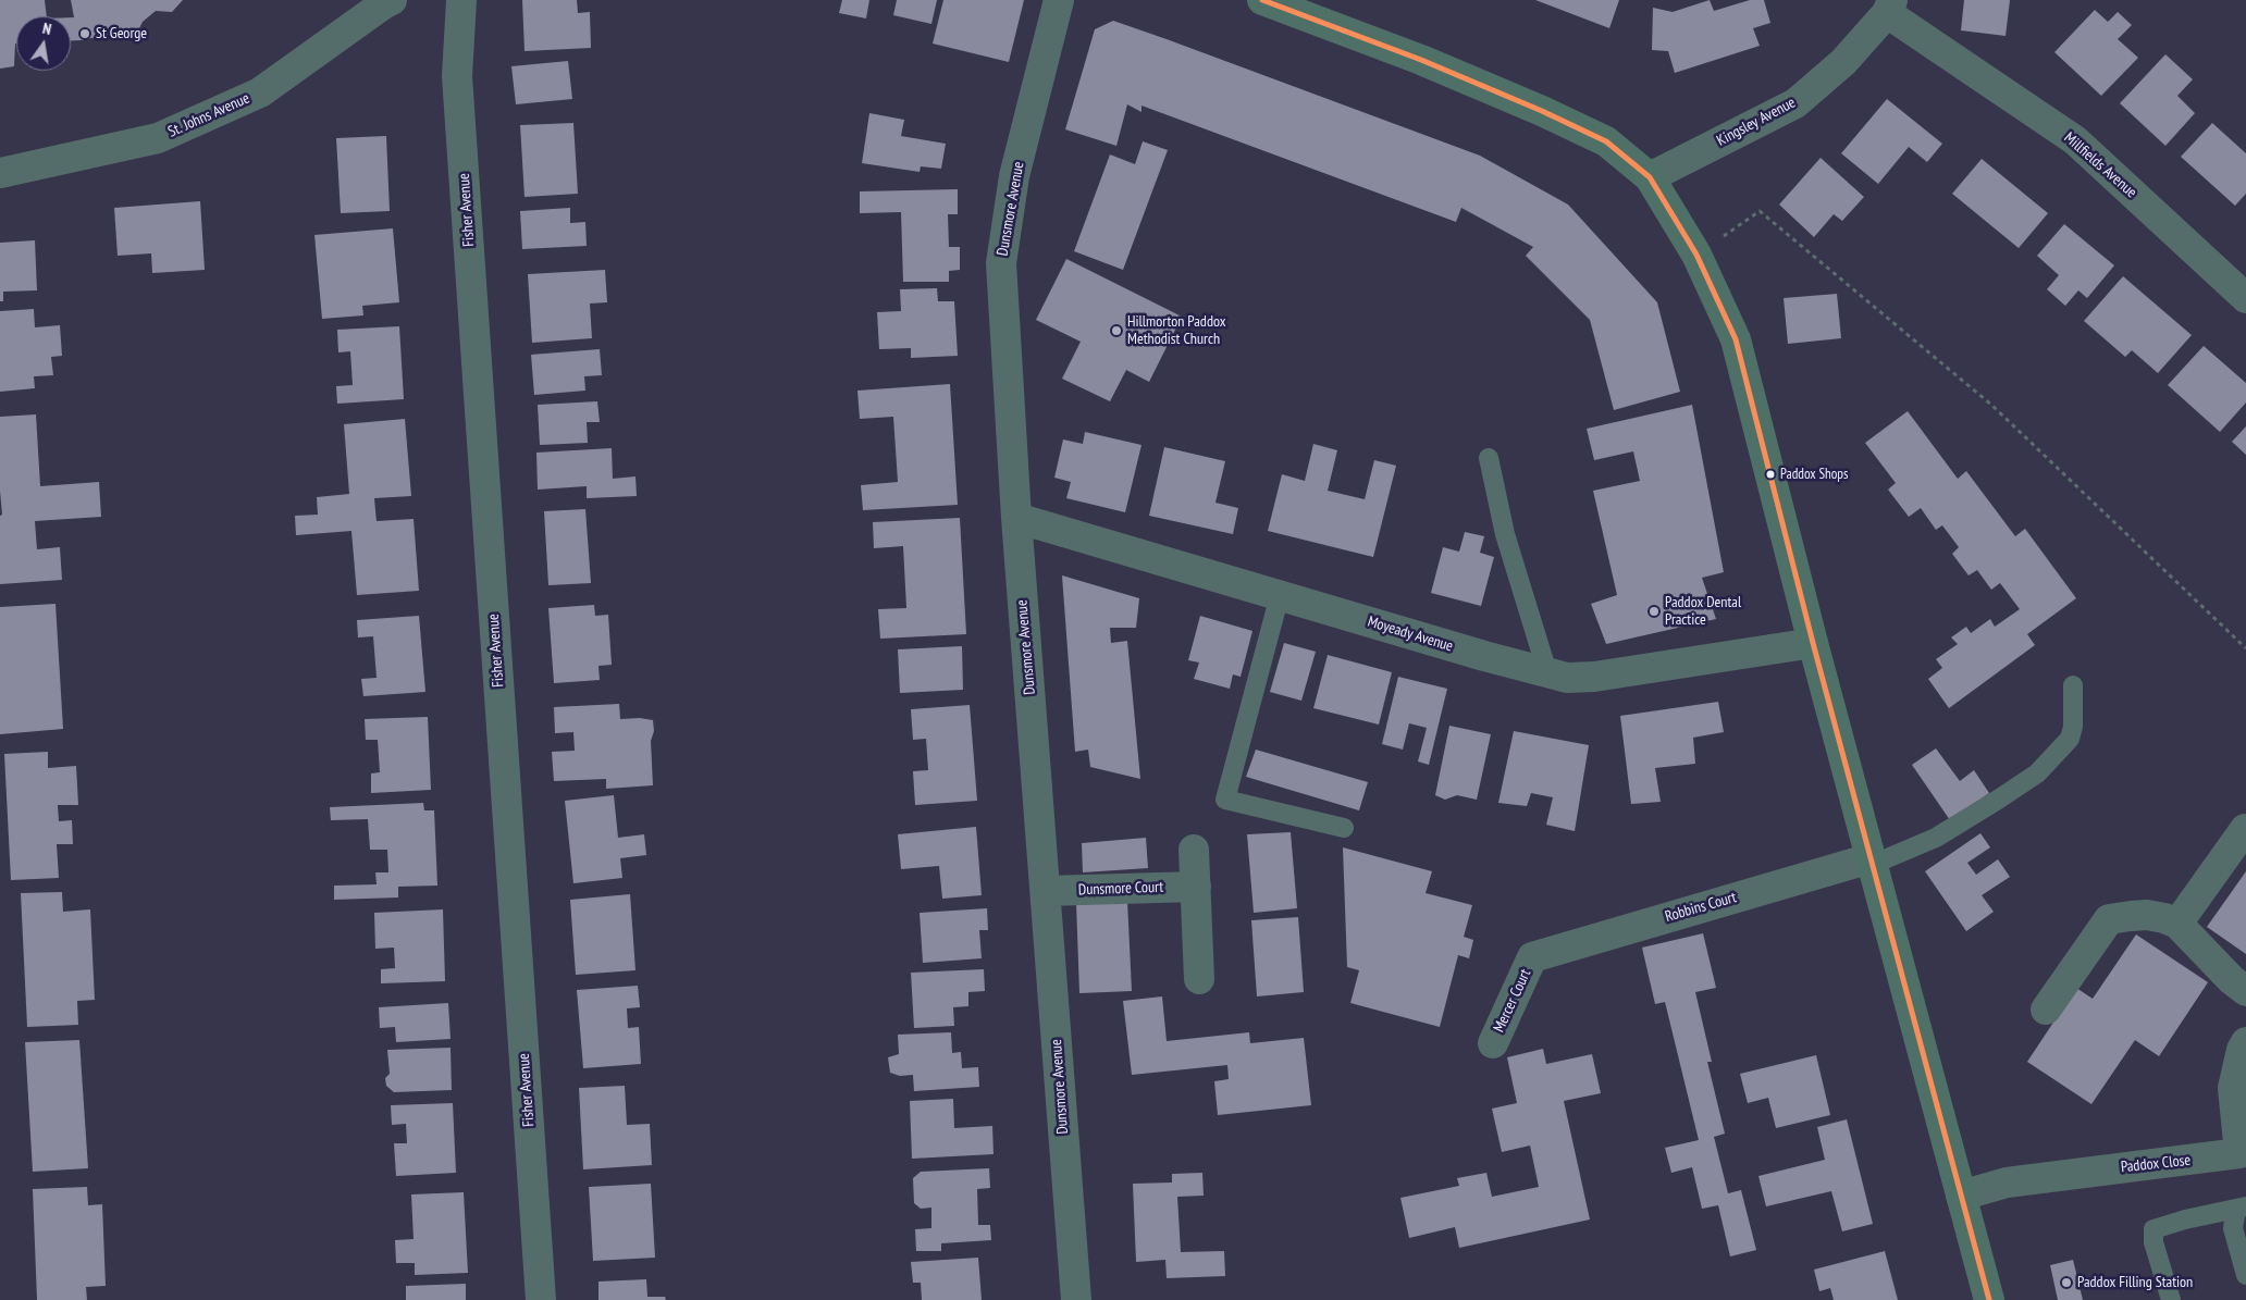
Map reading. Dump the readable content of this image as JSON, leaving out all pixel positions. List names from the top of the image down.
{
  "streets": {
    "street": [
      "St. Johns Avenue",
      "Kingsley Avenue",
      "Millfields Avenue",
      "Dunsmore Avenue",
      "Fisher Avenue",
      "Moyeady Avenue",
      "Dunsmore Court",
      "Robbins Court",
      "Mercer Court",
      "Paddox Close"
    ]
  },
  "crossings": [
    ["Kingsley Avenue", "Millfields Avenue"],
    ["Dunsmore Avenue", "Moyeady Avenue"],
    ["Dunsmore Avenue", "Dunsmore Court"],
    ["Robbins Court", "Mercer Court"]
  ],
  "places": [
    "St George",
    "Hillmorton Paddox Methodist Church",
    "Paddox Shops",
    "Paddox Dental Practice",
    "Paddox Filling Station"
  ],
  "north": "top"
}
